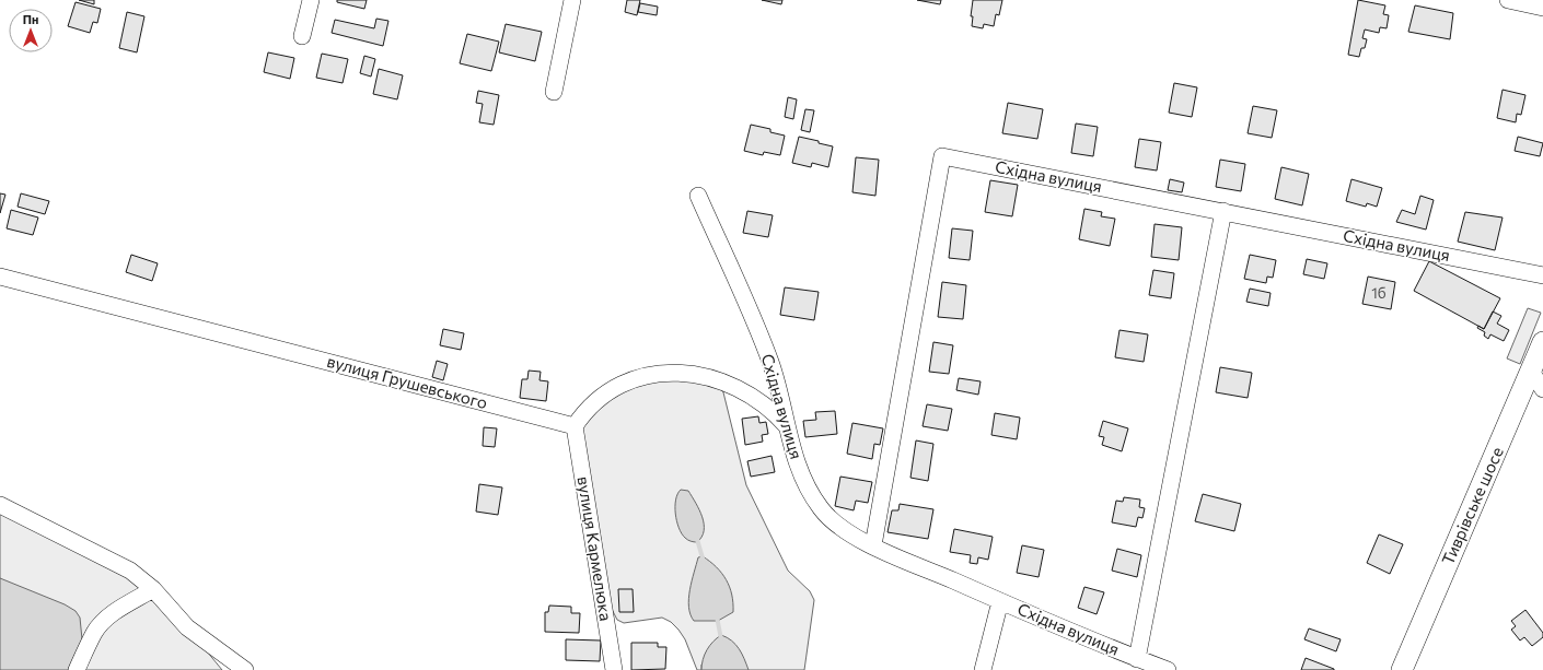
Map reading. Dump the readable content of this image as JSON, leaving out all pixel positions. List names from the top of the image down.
{
  "streets": {
    "main road": ["Тиврівське шосе"],
    "street": ["Східна вулиця", "вулиця Грушевського", "вулиця Кармелюка"]
  },
  "crossings": [
    ["вулиця Грушевського", "вулиця Кармелюка"]
  ],
  "house_numbers": ["1б"],
  "north": "top"
}
